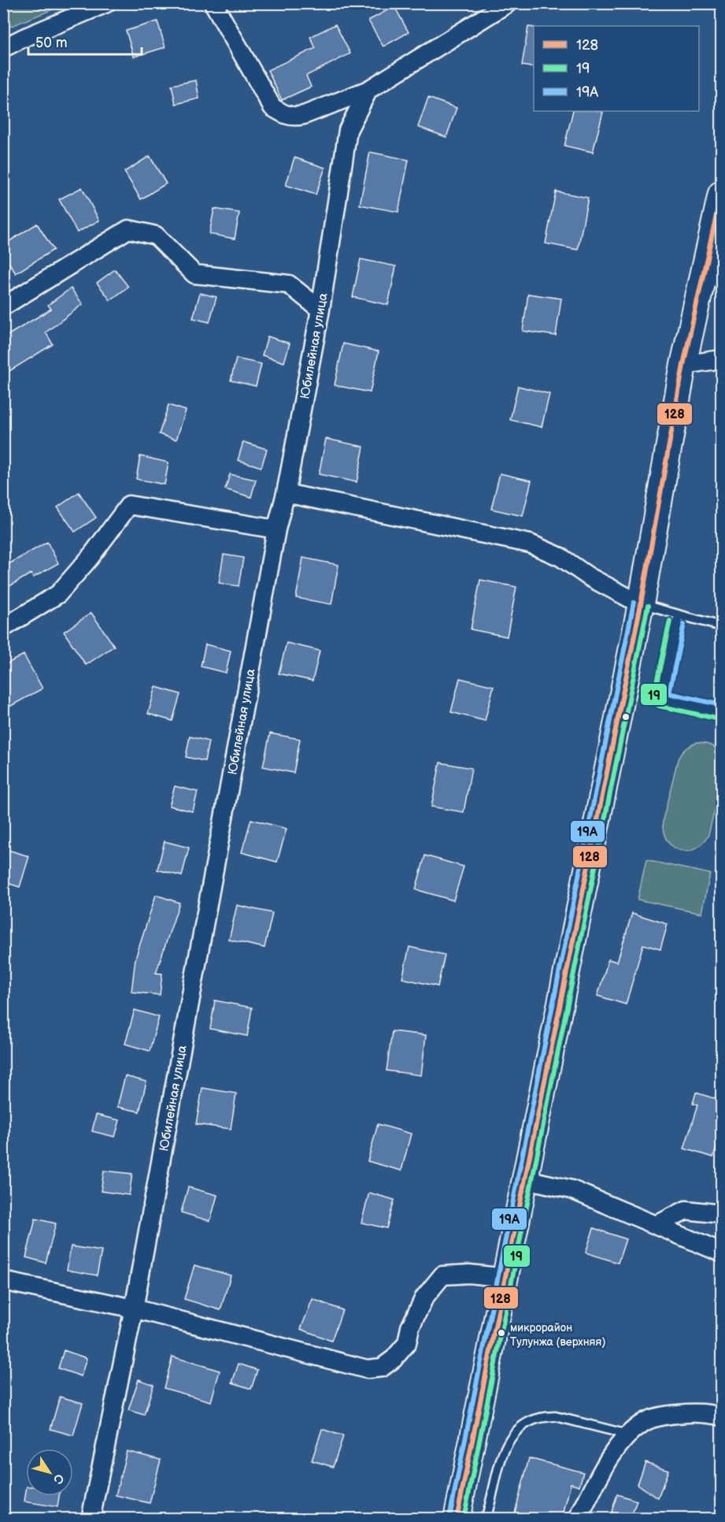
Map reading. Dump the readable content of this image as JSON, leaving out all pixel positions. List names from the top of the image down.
{
  "streets": {
    "street": ["Юбилейная улица"]
  },
  "places": ["микрорайон Тулунжа (верхняя)"],
  "lines": ["transit line 128", "transit line 19А", "transit line 19"],
  "legend": ["128", "19", "19А"],
  "scale_bar": "50 m",
  "north": "bottom right"
}
